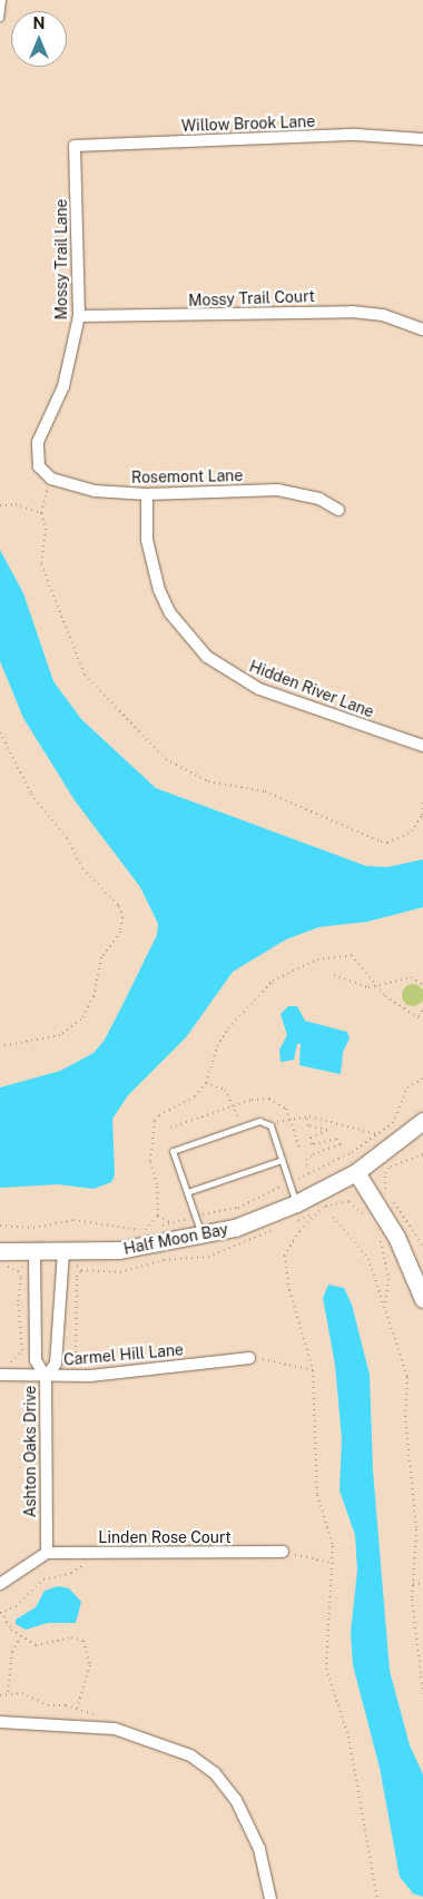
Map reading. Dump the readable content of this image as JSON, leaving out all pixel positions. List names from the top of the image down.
{
  "streets": {
    "street": [
      "Willow Brook Lane",
      "Mossy Trail Lane",
      "Mossy Trail Court",
      "Rosemont Lane",
      "Hidden River Lane",
      "Half Moon Bay",
      "Carmel Hill Lane",
      "Ashton Oaks Drive",
      "Linden Rose Court"
    ]
  },
  "crossings": [
    ["Willow Brook Lane", "Mossy Trail Lane"],
    ["Mossy Trail Lane", "Mossy Trail Court"],
    ["Mossy Trail Lane", "Rosemont Lane"],
    ["Rosemont Lane", "Hidden River Lane"],
    ["Half Moon Bay", "Ashton Oaks Drive"],
    ["Carmel Hill Lane", "Ashton Oaks Drive"],
    ["Ashton Oaks Drive", "Linden Rose Court"]
  ],
  "north": "top"
}
